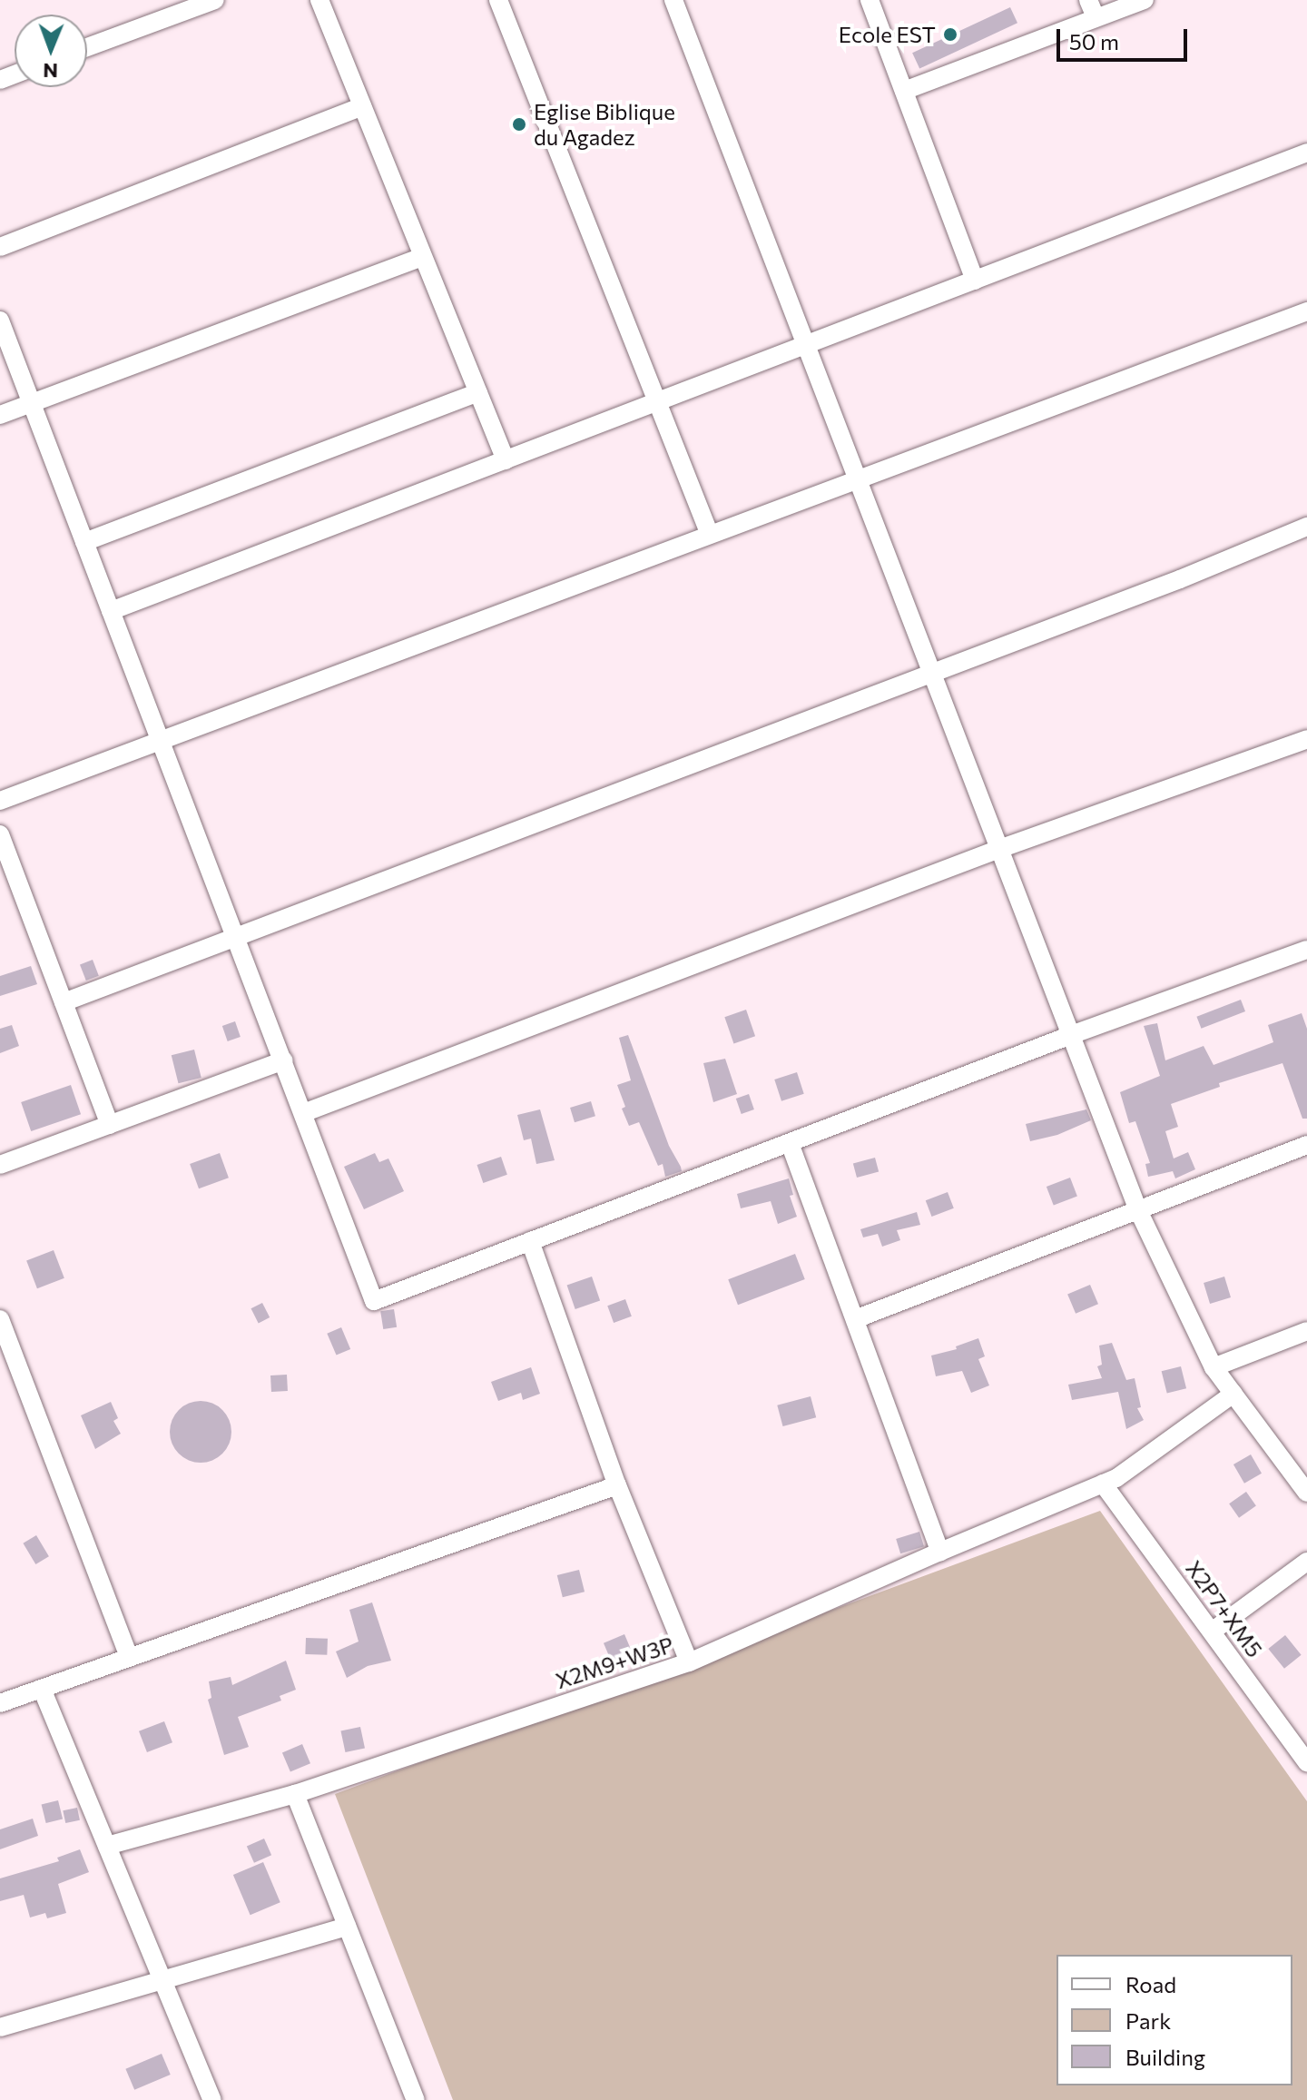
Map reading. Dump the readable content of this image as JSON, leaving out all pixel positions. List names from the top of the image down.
{
  "streets": {
    "street": ["X2P7+XM5", "X2M9+W3P"]
  },
  "crossings": [
    ["X2P7+XM5", "X2M9+W3P"]
  ],
  "places": ["Ecole EST", "Eglise Biblique du Agadez"],
  "legend": ["Road", "Park", "Building"],
  "scale_bar": "50 m",
  "north": "bottom"
}
